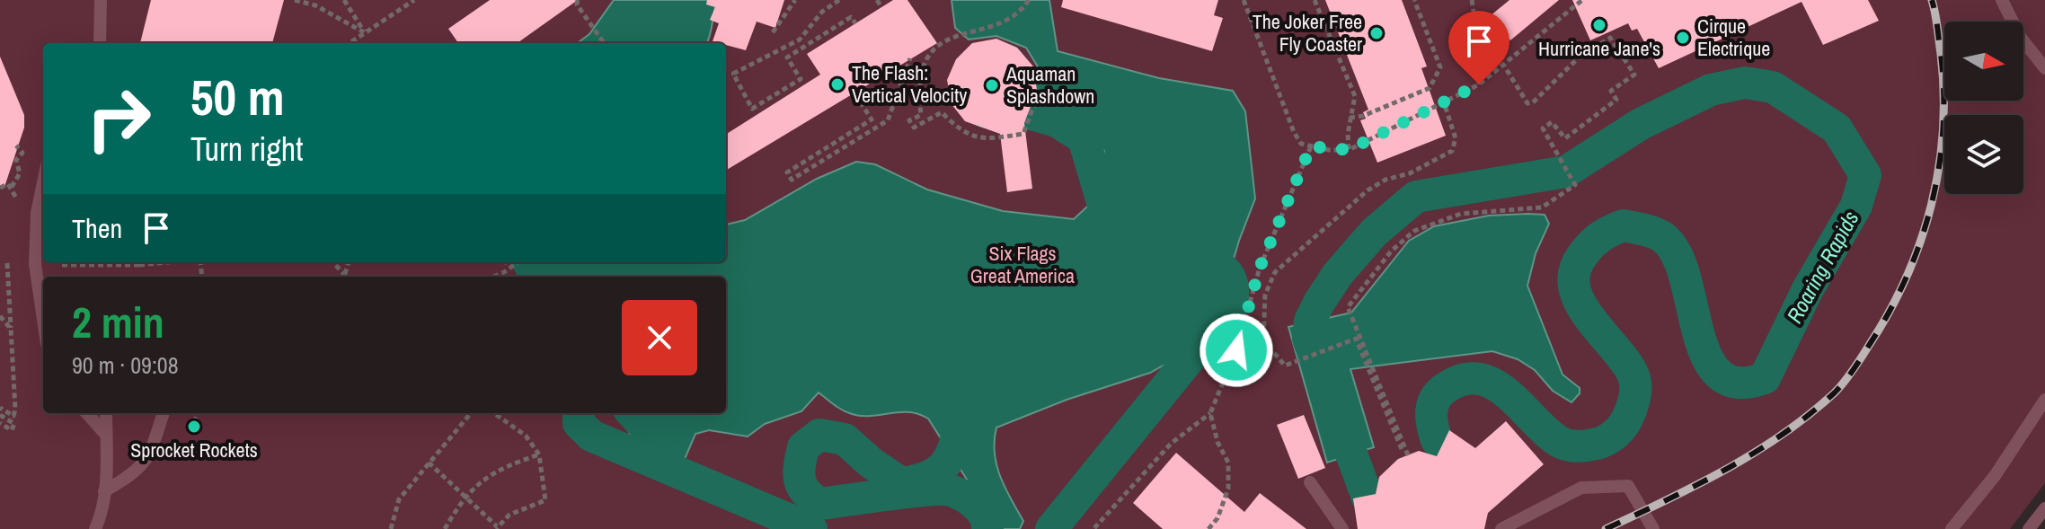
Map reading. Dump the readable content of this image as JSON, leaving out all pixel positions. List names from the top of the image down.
{
  "water": ["Roaring Rapids"],
  "parks": ["Six Flags Great America"],
  "places": [
    "Hurricane Jane's",
    "The Joker Free Fly Coaster",
    "Cirque Electrique",
    "The Flash: Vertical Velocity",
    "Aquaman Splashdown",
    "Sprocket Rockets"
  ],
  "north": "right",
  "page": {
    "turn": ["50 m", "Turn right"],
    "then": "Then",
    "heading": ["2 min", "90 m · 09:08"]
  }
}
